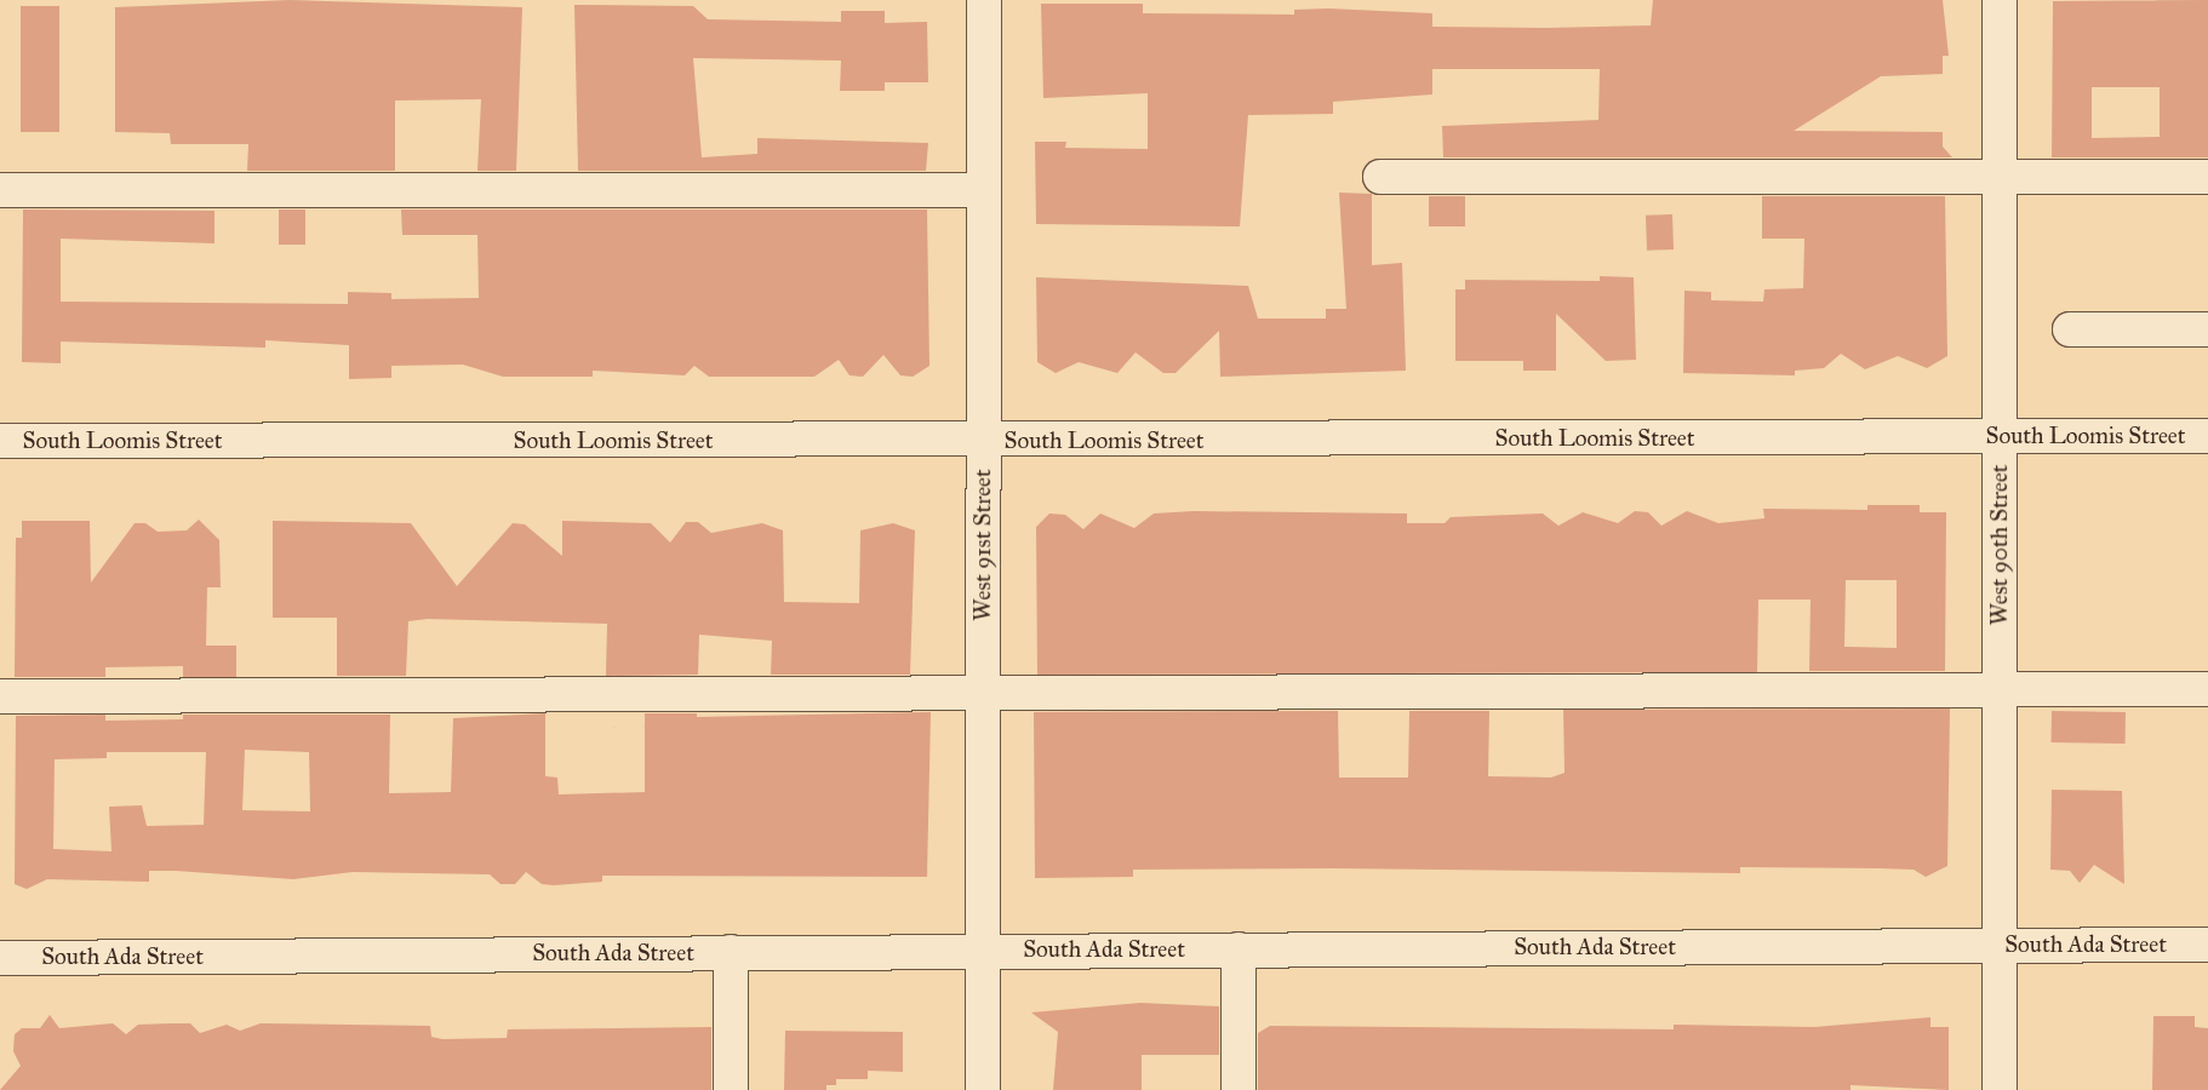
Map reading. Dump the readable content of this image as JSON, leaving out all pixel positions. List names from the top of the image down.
{
  "streets": {
    "street": [
      "South Loomis Street",
      "West 91st Street",
      "West 90th Street",
      "South Ada Street"
    ]
  },
  "crossings": [
    ["South Loomis Street", "West 91st Street"],
    ["South Loomis Street", "West 90th Street"],
    ["West 91st Street", "South Ada Street"],
    ["West 90th Street", "South Ada Street"]
  ]
}
